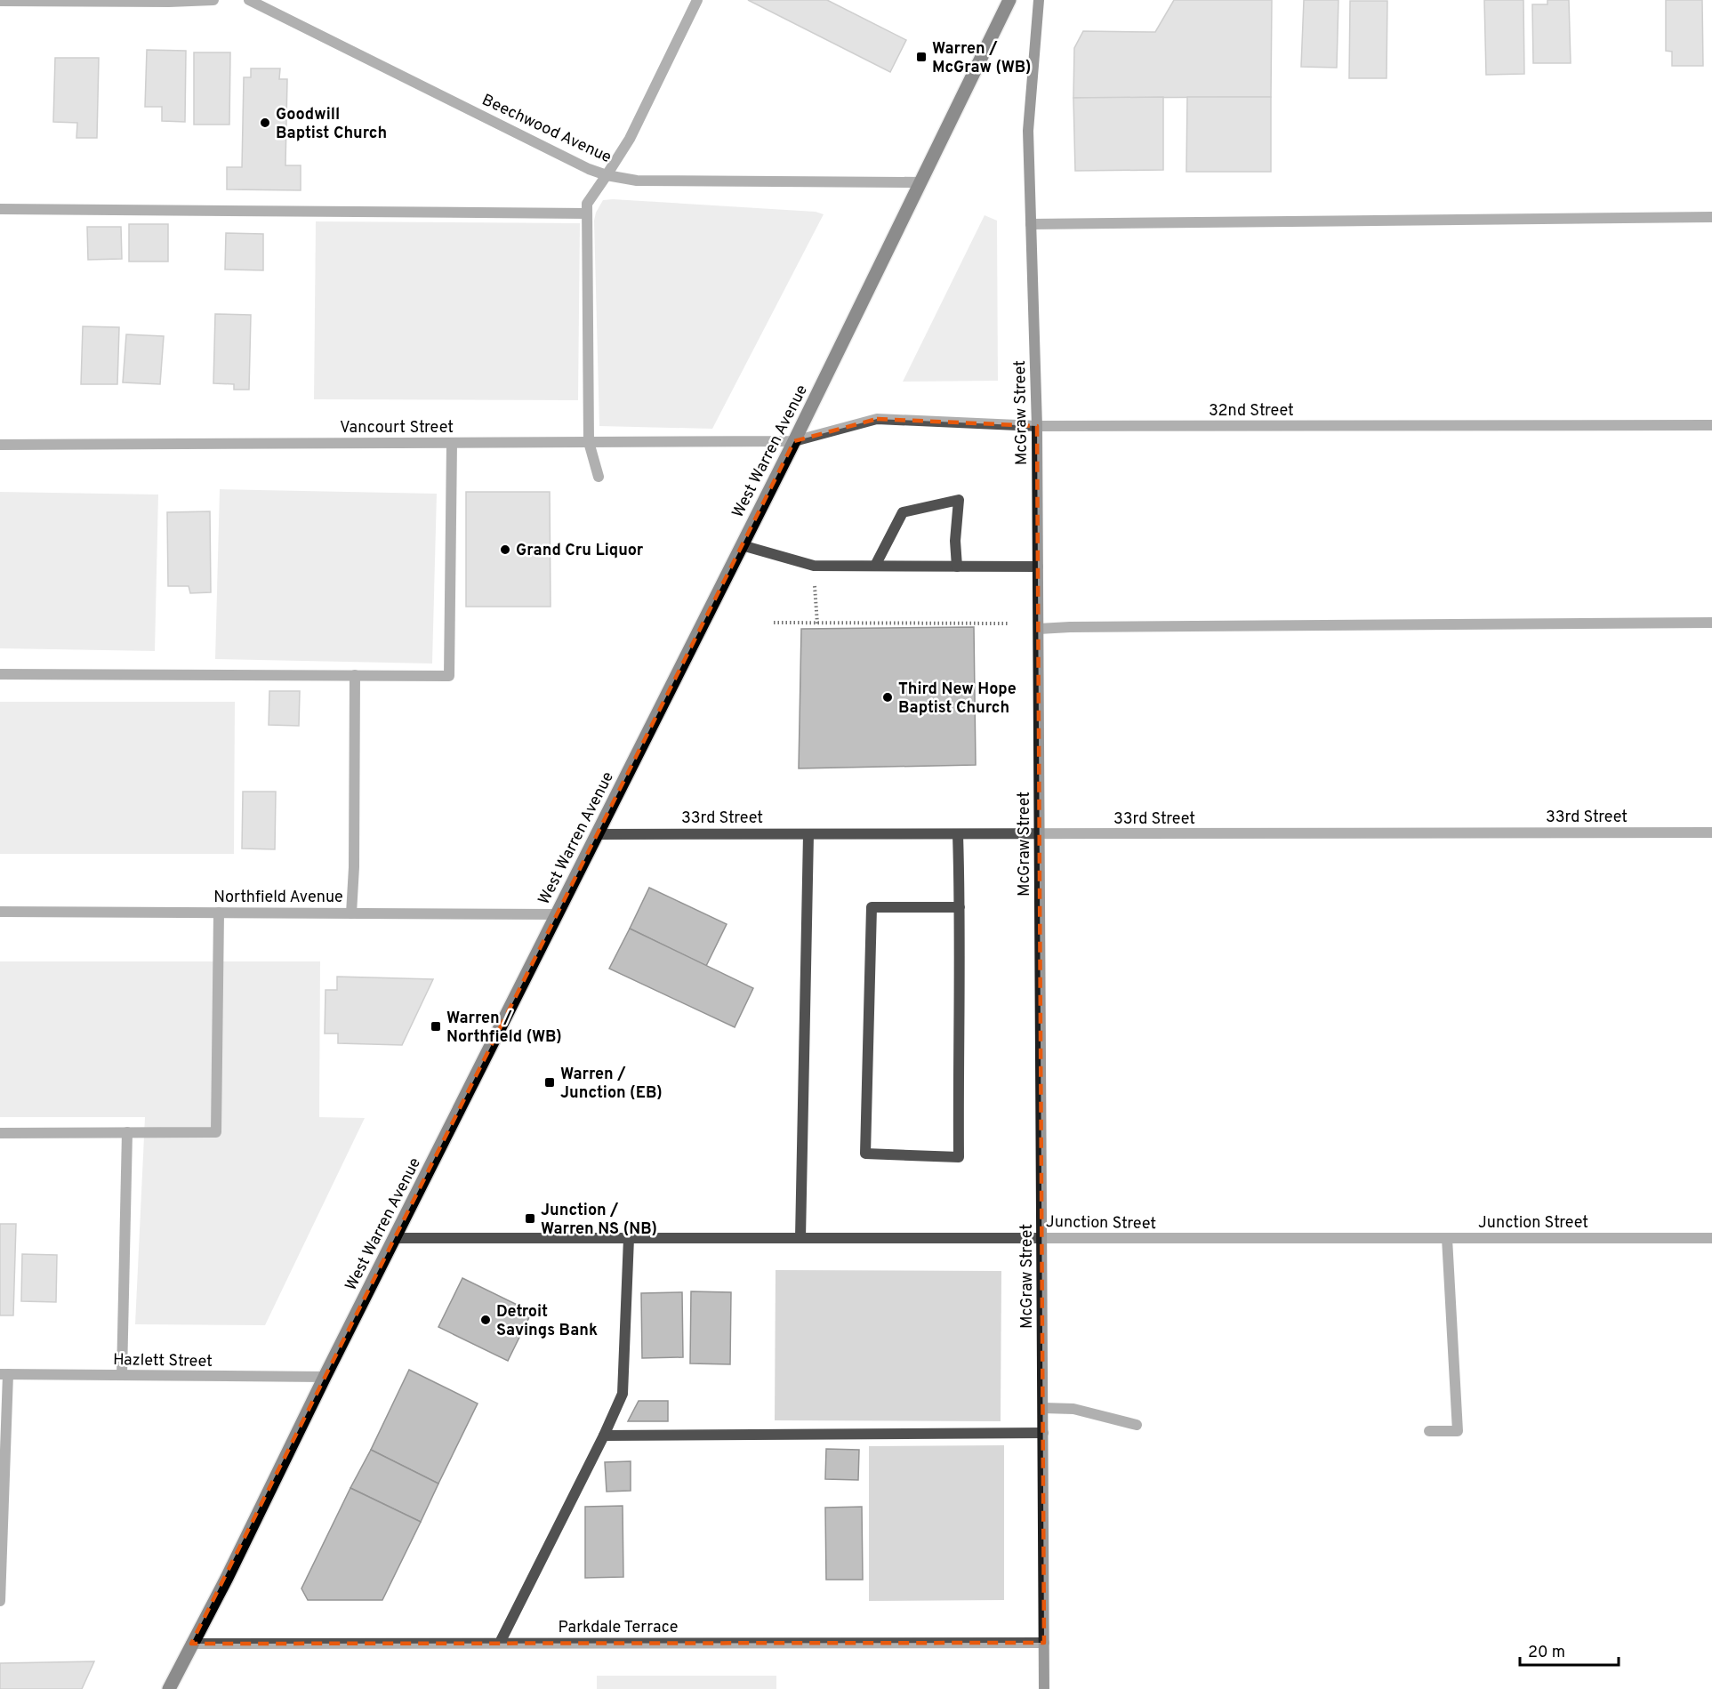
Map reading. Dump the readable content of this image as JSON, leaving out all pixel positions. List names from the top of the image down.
{
  "streets": {
    "main road": ["West Warren Avenue"],
    "street": [
      "Beechwood Avenue",
      "32nd Street",
      "McGraw Street",
      "Vancourt Street",
      "33rd Street",
      "Northfield Avenue",
      "Junction Street",
      "Hazlett Street",
      "Parkdale Terrace"
    ]
  },
  "crossings": [
    ["Beechwood Avenue", "West Warren Avenue"],
    ["32nd Street", "McGraw Street"],
    ["32nd Street", "Vancourt Street"],
    ["32nd Street", "West Warren Avenue"],
    ["McGraw Street", "33rd Street"],
    ["McGraw Street", "Junction Street"],
    ["McGraw Street", "Parkdale Terrace"],
    ["Vancourt Street", "West Warren Avenue"],
    ["West Warren Avenue", "33rd Street"],
    ["West Warren Avenue", "Northfield Avenue"],
    ["West Warren Avenue", "Junction Street"],
    ["West Warren Avenue", "Hazlett Street"],
    ["West Warren Avenue", "Parkdale Terrace"]
  ],
  "places": {
    "transit": [
      "Warren / McGraw (WB)",
      "Warren / Northfield (WB)",
      "Warren / Junction (EB)",
      "Junction / Warren NS (NB)"
    ],
    "other": [
      "Goodwill Baptist Church",
      "Grand Cru Liquor",
      "Third New Hope Baptist Church",
      "Detroit Savings Bank"
    ]
  },
  "scale_bar": "20 m"
}
